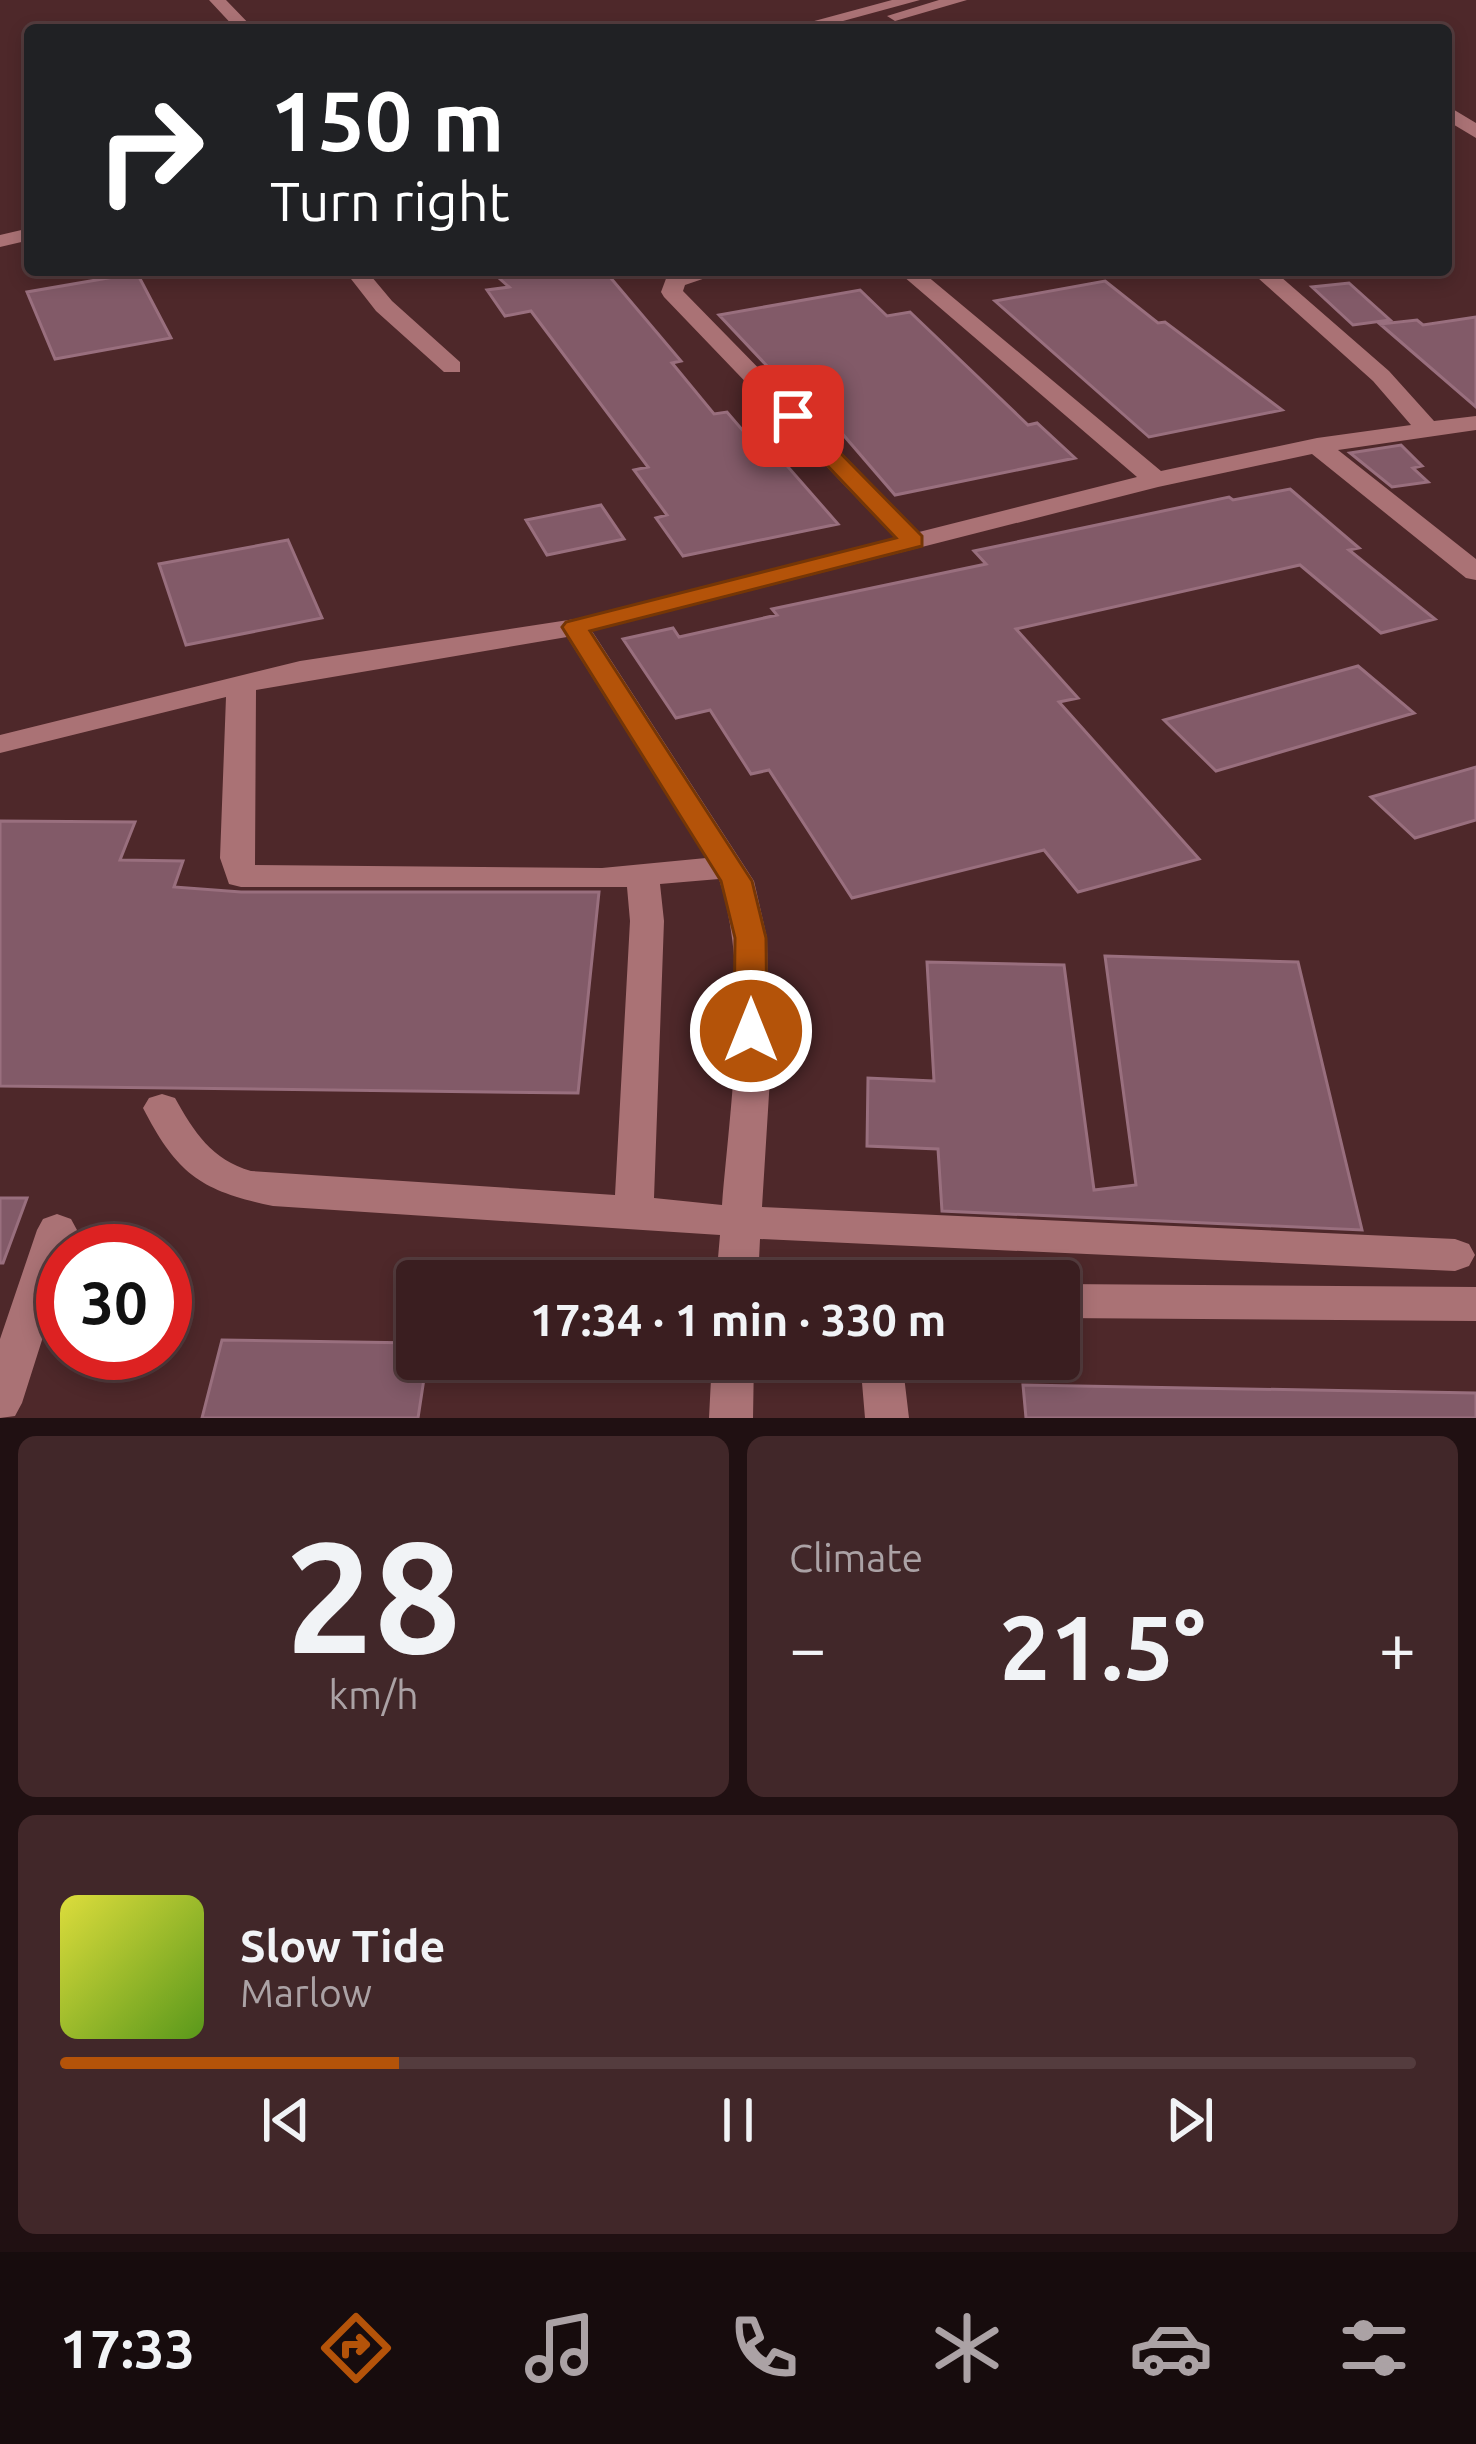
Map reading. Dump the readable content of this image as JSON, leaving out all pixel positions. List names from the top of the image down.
{
  "page": {
    "turn": ["150 m", "Turn right"],
    "limit": "30",
    "trip": "17:34 · 1 min · 330 m",
    "tile": [
      ["28", "km/h"],
      "Climate"
    ],
    "heat": ["−", "21.5°", "+"],
    "song": ["Slow Tide", "Marlow"],
    "tabs": "17:33"
  }
}
